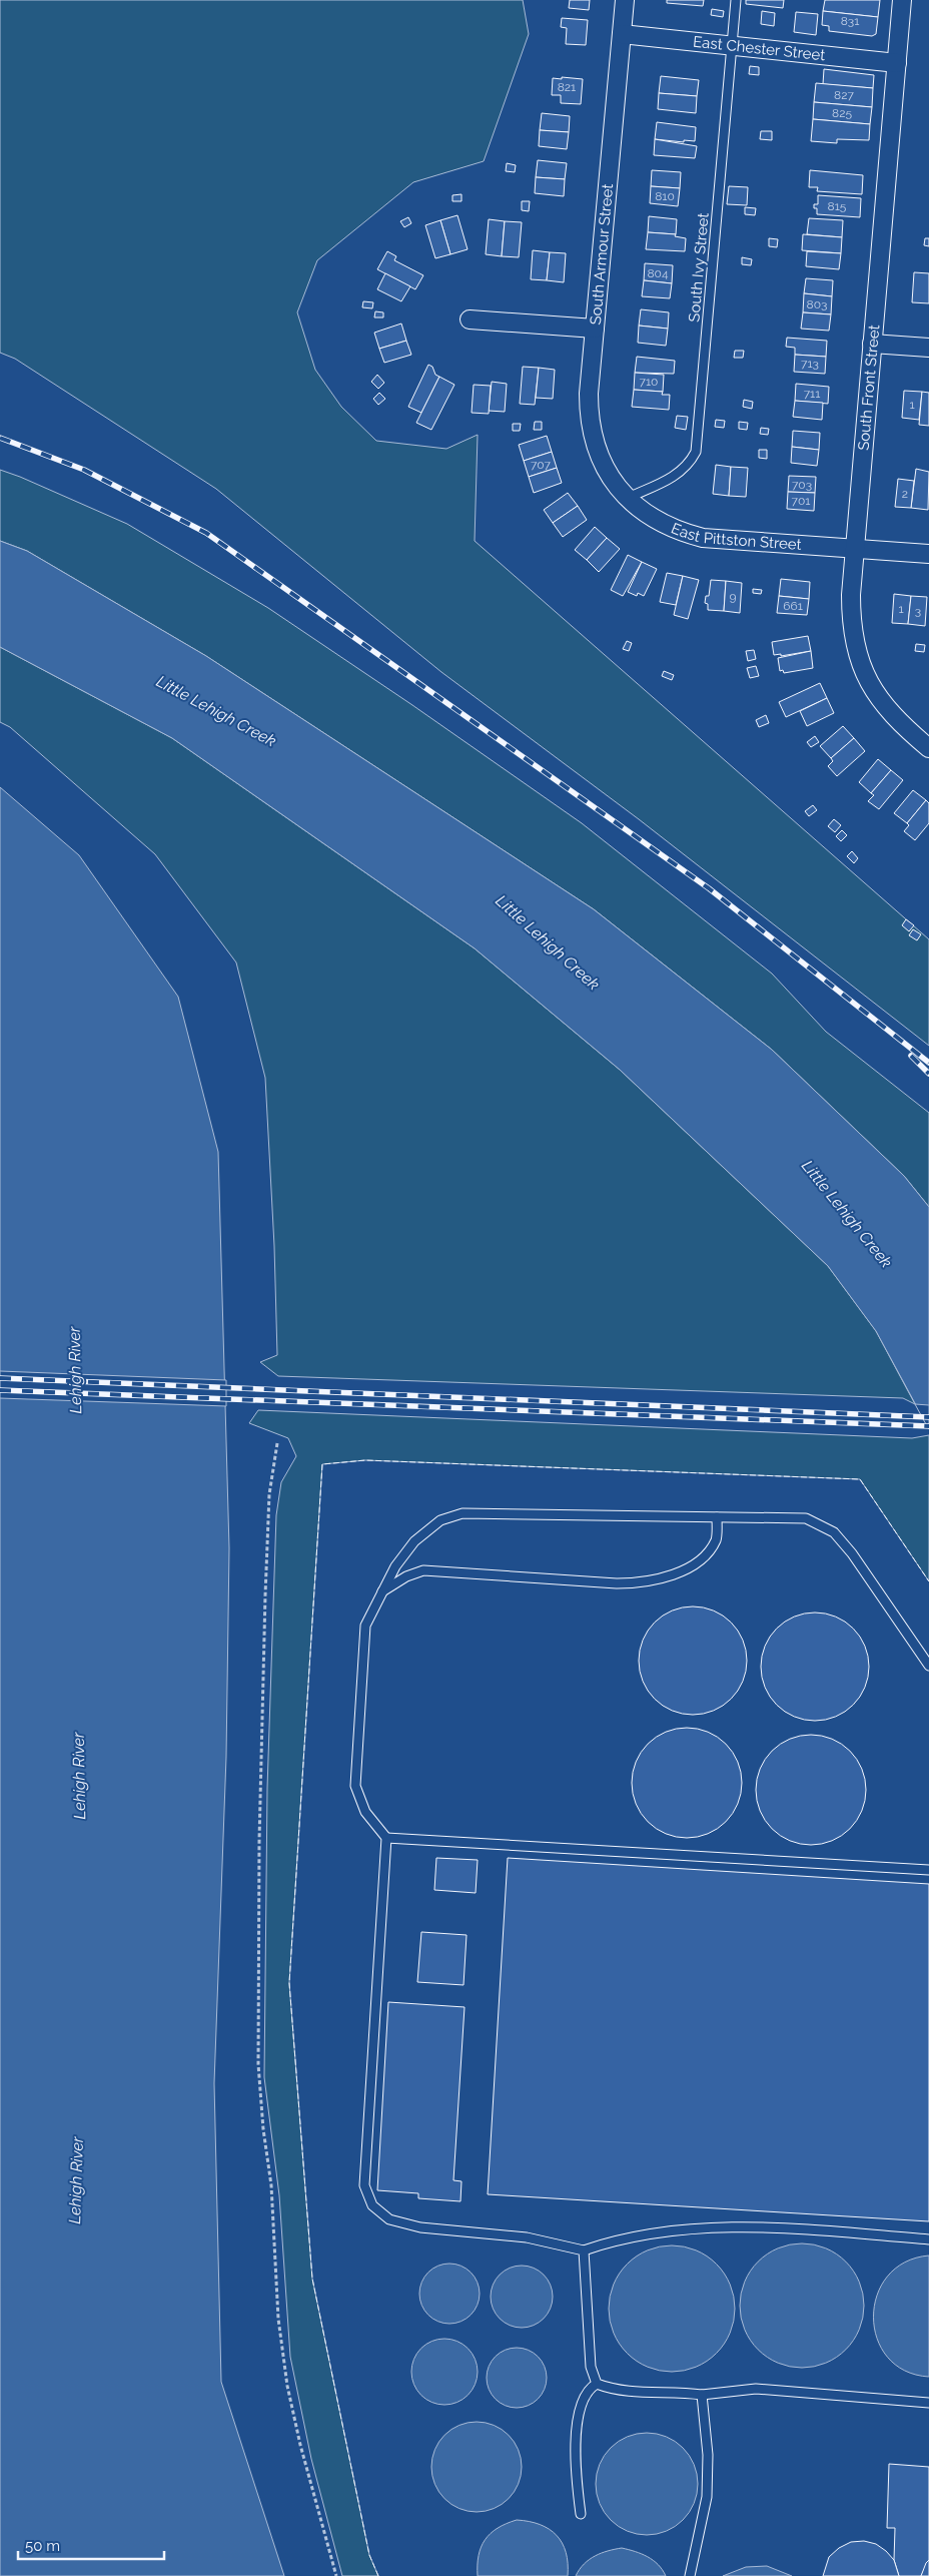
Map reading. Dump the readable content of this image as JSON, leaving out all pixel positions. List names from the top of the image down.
{
  "streets": {
    "street": [
      "East Chester Street",
      "South Armour Street",
      "South Front Street",
      "East Pittston Street"
    ],
    "lane": ["South Ivy Street"]
  },
  "crossings": [
    ["East Chester Street", "South Armour Street"],
    ["East Chester Street", "South Ivy Street"],
    ["East Chester Street", "South Front Street"],
    ["South Armour Street", "South Ivy Street"],
    ["South Armour Street", "East Pittston Street"],
    ["South Ivy Street", "East Pittston Street"],
    ["South Front Street", "East Pittston Street"]
  ],
  "water": ["Little Lehigh Creek", "Lehigh River"],
  "house_numbers": [
    "831",
    "821",
    "827",
    "825",
    "810",
    "815",
    "804",
    "803",
    "713",
    "710",
    "711",
    "1",
    "707",
    "703",
    "2",
    "701",
    "9",
    "661",
    "1",
    "3"
  ],
  "scale_bar": "50 m"
}
